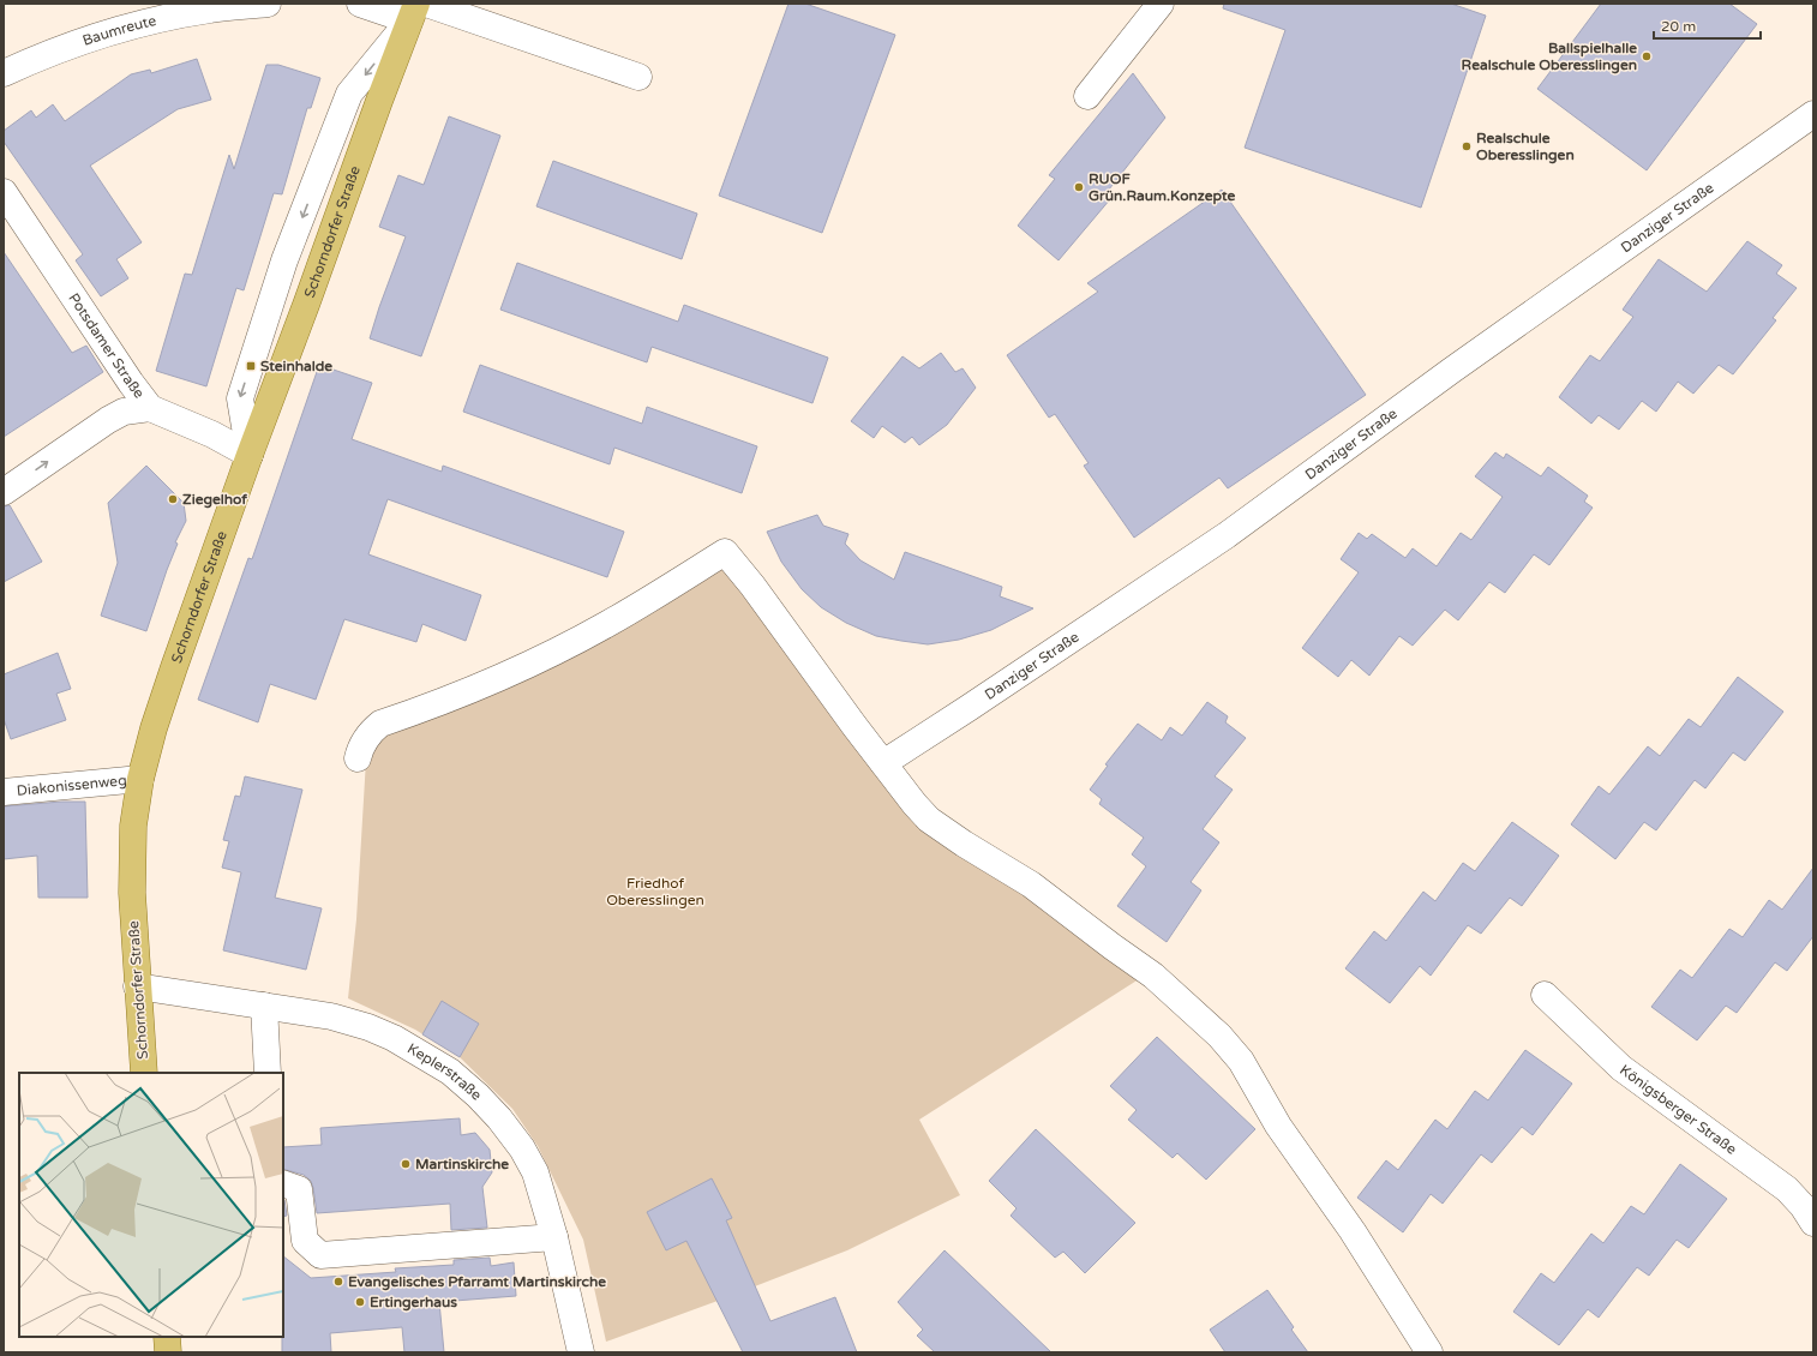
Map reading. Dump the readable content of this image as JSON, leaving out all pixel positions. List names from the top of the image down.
{
  "streets": {
    "main road": ["Schorndorfer Straße"],
    "street": [
      "Baumreute",
      "Danziger Straße",
      "Potsdamer Straße",
      "Diakonissenweg",
      "Keplerstraße",
      "Königsberger Straße"
    ]
  },
  "crossings": [
    ["Schorndorfer Straße", "Potsdamer Straße"],
    ["Schorndorfer Straße", "Diakonissenweg"],
    ["Schorndorfer Straße", "Keplerstraße"]
  ],
  "parks": ["Friedhof Oberesslingen"],
  "places": {
    "other": [
      "Ballspielhalle Realschule Oberesslingen",
      "Realschule Oberesslingen",
      "RUOF Grün.Raum.Konzepte",
      "Ziegelhof",
      "Martinskirche",
      "Evangelisches Pfarramt Martinskirche",
      "Ertingerhaus"
    ],
    "transit": ["Steinhalde"]
  },
  "scale_bar": "20 m"
}
